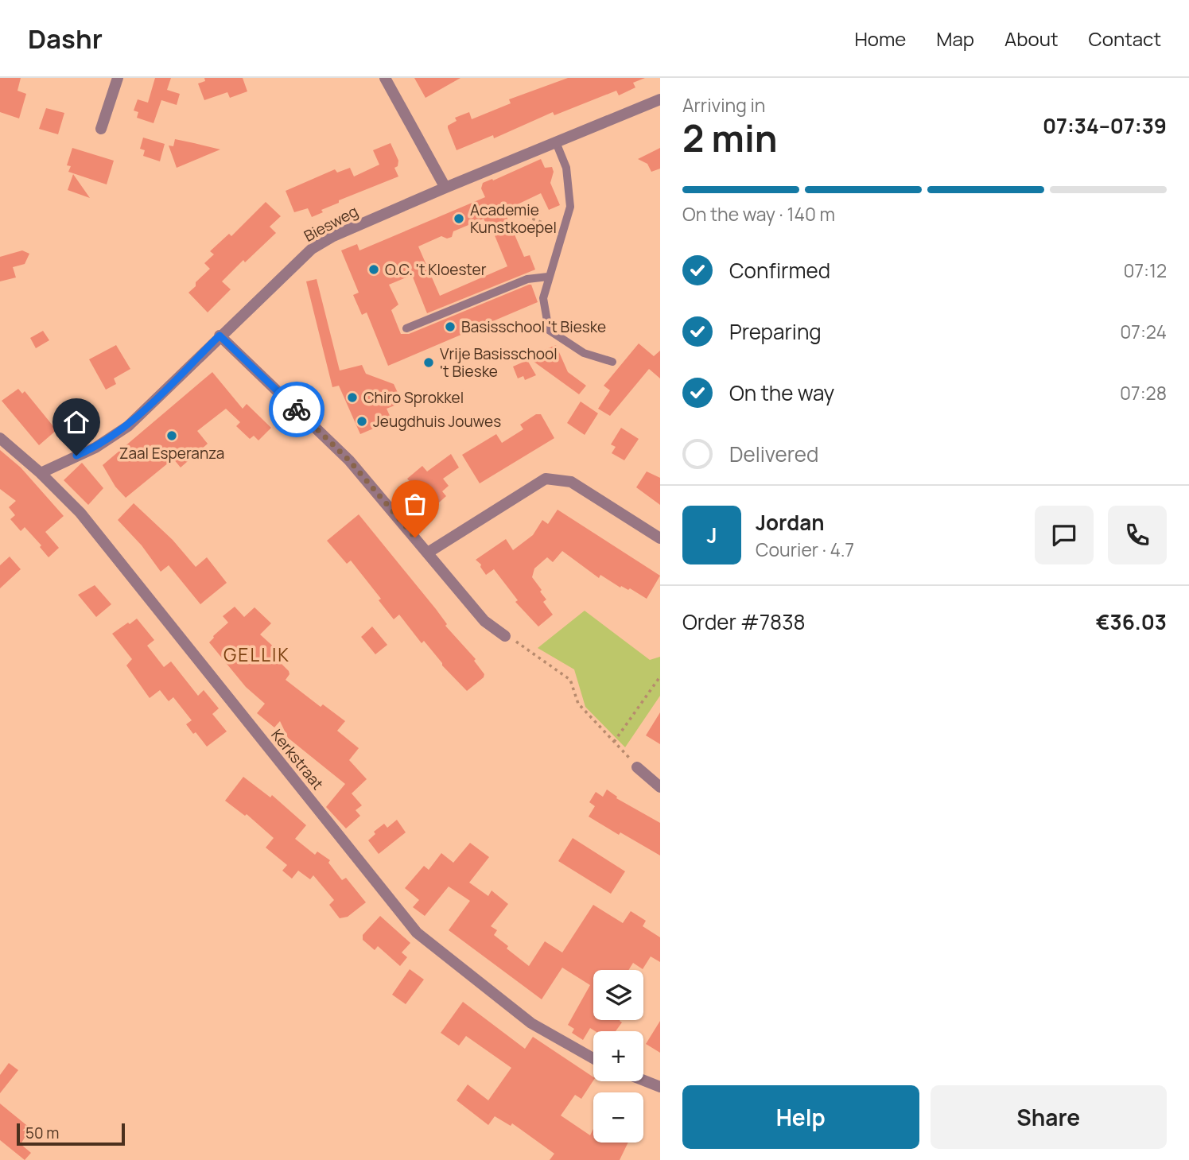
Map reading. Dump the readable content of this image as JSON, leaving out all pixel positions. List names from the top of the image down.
{
  "streets": {
    "street": ["Biesweg", "Kerkstraat"]
  },
  "crossings": [
    ["Biesweg", "Kerkstraat"]
  ],
  "districts": ["GELLIK"],
  "places": [
    "Academie Kunstkoepel",
    "O.C. 't Kloester",
    "Basisschool 't Bieske",
    "Vrije Basisschool 't Bieske",
    "Chiro Sprokkel",
    "Jeugdhuis Jouwes",
    "Zaal Esperanza"
  ],
  "scale_bar": "50 m",
  "page": {
    "header": "Dashr",
    "nav": [
      "Home",
      "Map",
      "About",
      "Contact"
    ],
    "heading": ["2 min", "Arriving in", "07:34–07:39"],
    "panel": [
      "Jordan",
      "Courier · 4.7",
      "Order #7838",
      "€36.03"
    ],
    "bar": "On the way · 140 m",
    "list": [
      ["Confirmed", "07:12"],
      ["Preparing", "07:24"],
      ["On the way", "07:28"],
      "Delivered"
    ],
    "round": "J",
    "map_buttons": ["+", "−"],
    "buttons": ["Help", "Share"],
    "scale": "50 m"
  }
}
